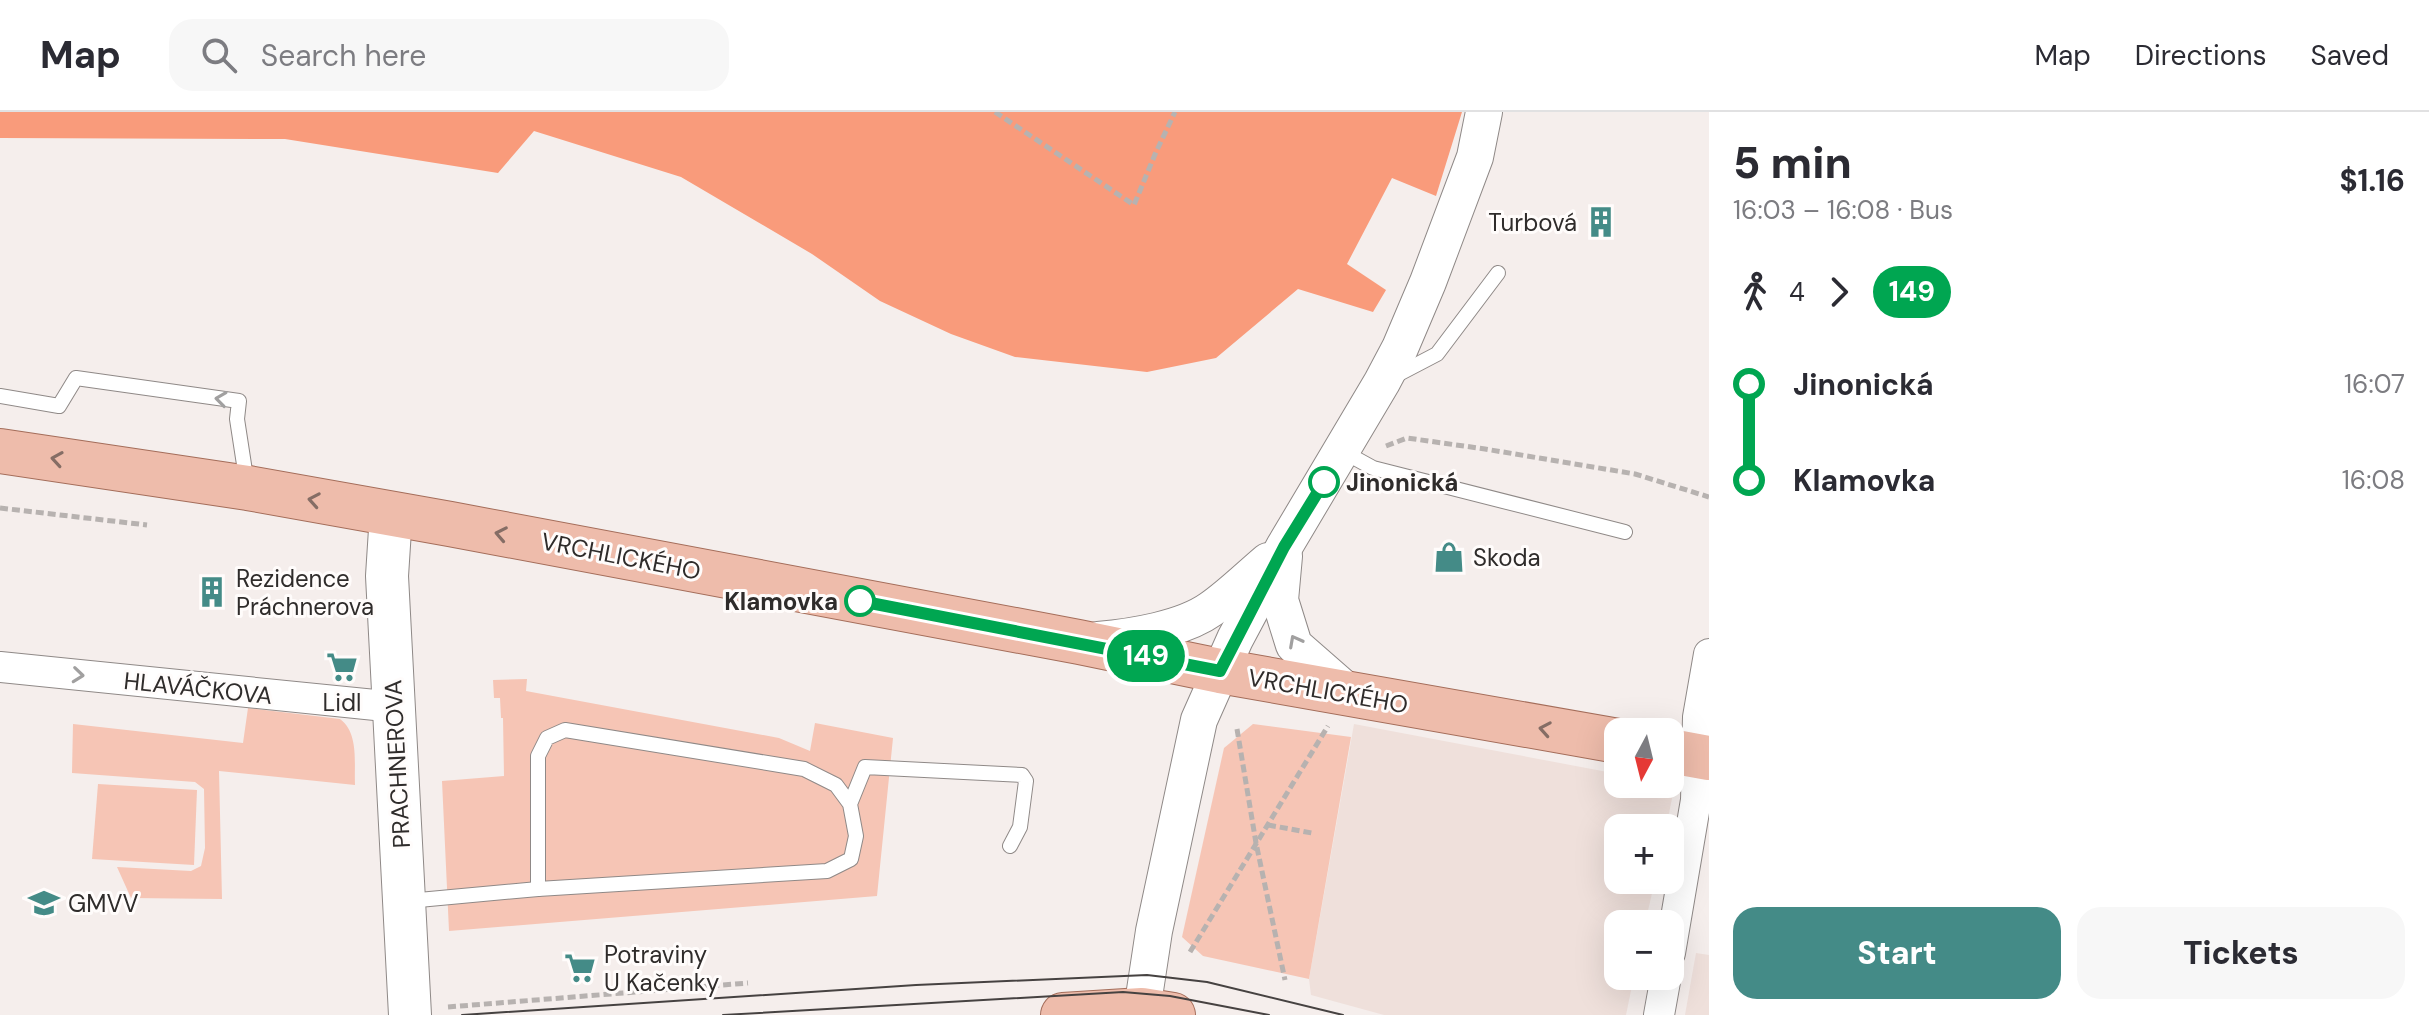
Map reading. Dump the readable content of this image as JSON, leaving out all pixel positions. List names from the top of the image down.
{
  "streets": {
    "main road": ["VRCHLICKÉHO", "PRACHNEROVA"],
    "street": ["HLAVÁČKOVA"]
  },
  "crossings": [
    ["VRCHLICKÉHO", "PRACHNEROVA"],
    ["HLAVÁČKOVA", "PRACHNEROVA"]
  ],
  "one_way": ["VRCHLICKÉHO", "HLAVÁČKOVA"],
  "places": {
    "building": ["Turbová", "Rezidence Práchnerova"],
    "other": ["Jinonická", "Klamovka"],
    "shop": ["Skoda"],
    "supermarket": ["Lidl", "Potraviny U Kačenky"],
    "school or university": ["GMVV"]
  },
  "lines": ["bus line 149"],
  "north": "bottom",
  "page": {
    "header": "Map",
    "search": "Search here",
    "nav": ["Map", "Directions", "Saved"],
    "on_map": "149",
    "heading": ["5 min", "16:03 – 16:08 · Bus", "$1.16"],
    "legs": ["4", "149"],
    "list": [
      {
        "name": "Jinonická",
        "value": "16:07"
      },
      {
        "name": "Klamovka",
        "value": "16:08"
      }
    ],
    "map_buttons": ["+", "−"],
    "buttons": ["Start", "Tickets"]
  }
}
